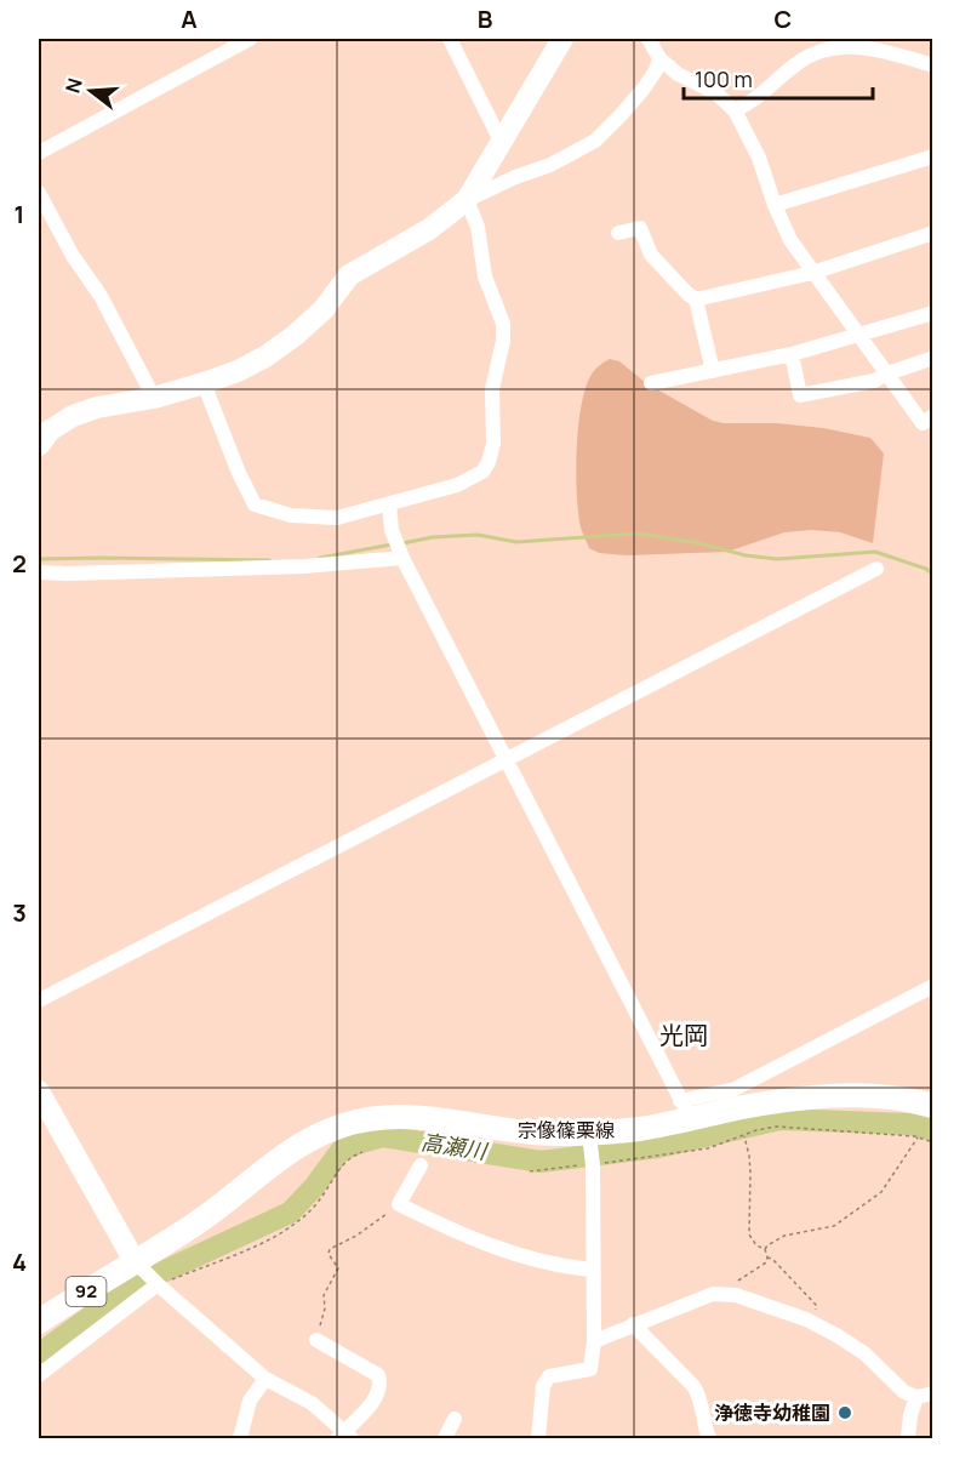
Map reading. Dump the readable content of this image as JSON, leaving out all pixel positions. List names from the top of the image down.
{
  "streets": {
    "main road": ["宗像篠栗線", "92"]
  },
  "districts": ["光岡"],
  "water": ["高瀬川"],
  "places": ["浄徳寺幼稚園"],
  "scale_bar": "100 m",
  "north": "left",
  "grid": {
    "columns": ["A", "B", "C"],
    "rows": [
      "1",
      "2",
      "3",
      "4"
    ]
  }
}
